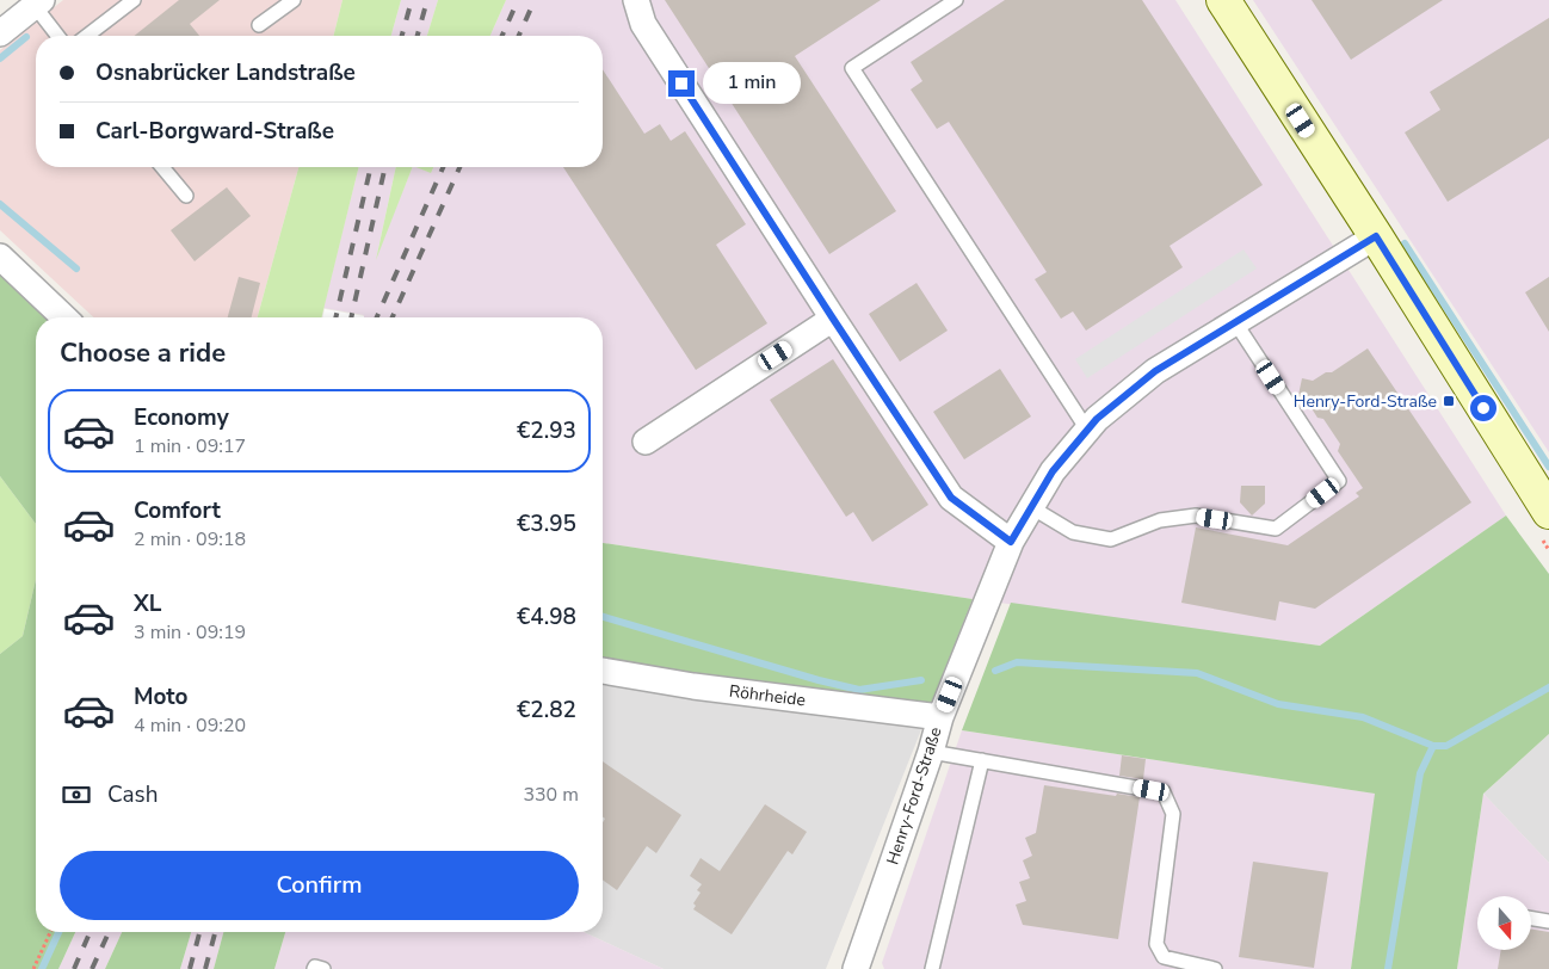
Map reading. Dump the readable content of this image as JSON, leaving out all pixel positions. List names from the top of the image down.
{
  "streets": {
    "street": ["Röhrheide", "Henry-Ford-Straße"]
  },
  "crossings": [
    ["Röhrheide", "Henry-Ford-Straße"]
  ],
  "places": {
    "transit": ["Henry-Ford-Straße"]
  },
  "north": "bottom",
  "page": {
    "banner": ["Osnabrücker Landstraße", "Carl-Borgward-Straße"],
    "bubble": "1 min",
    "heading": "Choose a ride",
    "list": [
      {
        "name": "Economy",
        "note": "1 min · 09:17",
        "value": "€2.93"
      },
      {
        "name": "Comfort",
        "note": "2 min · 09:18",
        "value": "€3.95"
      },
      {
        "name": "XL",
        "note": "3 min · 09:19",
        "value": "€4.98"
      },
      {
        "name": "Moto",
        "note": "4 min · 09:20",
        "value": "€2.82"
      }
    ],
    "pay": ["Cash", "330 m"],
    "buttons": "Confirm"
  }
}
